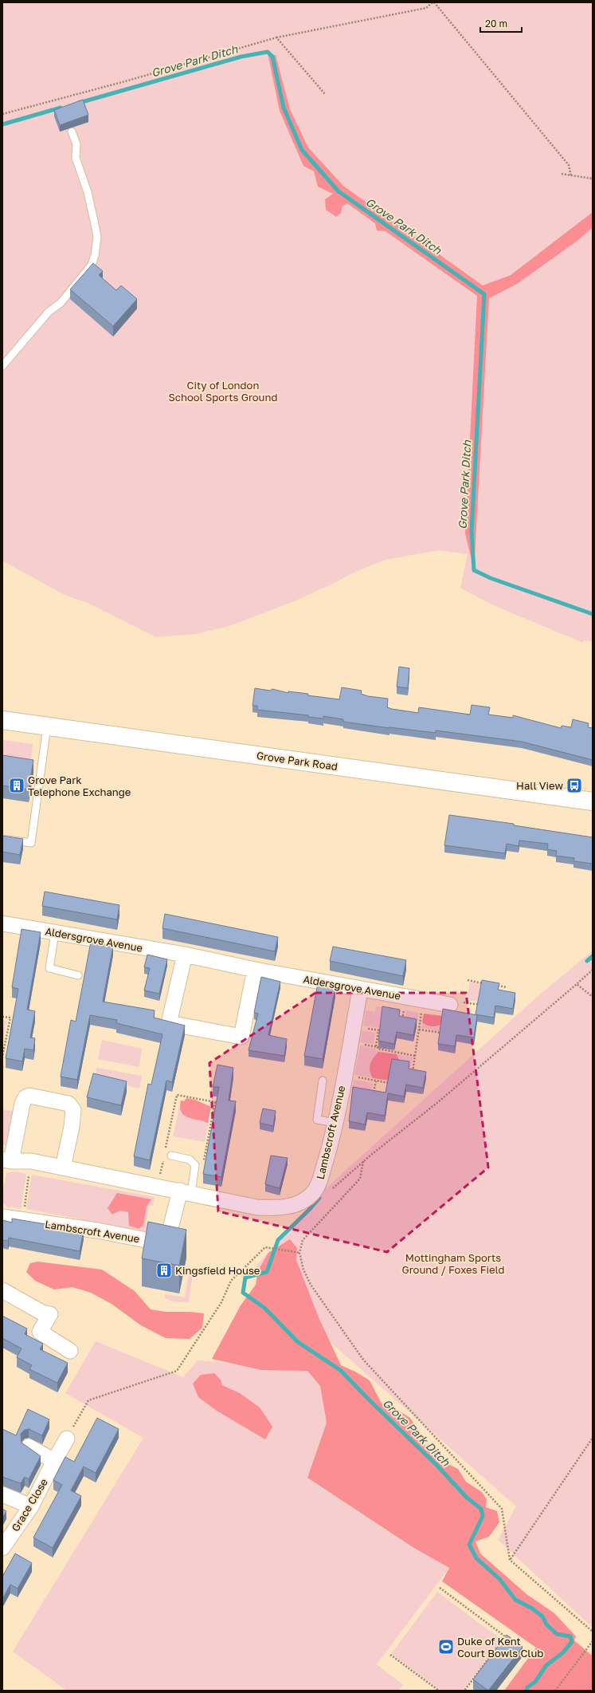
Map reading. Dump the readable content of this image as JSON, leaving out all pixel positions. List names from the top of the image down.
{
  "streets": {
    "main road": ["Grove Park Road"],
    "street": ["Aldersgrove Avenue", "Lambscroft Avenue", "Grace Close"]
  },
  "crossings": [
    ["Aldersgrove Avenue", "Lambscroft Avenue"]
  ],
  "water": ["Grove Park Ditch"],
  "parks": ["City of London School Sports Ground", "Mottingham Sports Ground / Foxes Field"],
  "places": {
    "building": ["Grove Park Telephone Exchange", "Kingsfield House"],
    "bus stop": ["Hall View"],
    "sports": ["Duke of Kent Court Bowls Club"]
  },
  "scale_bar": "20 m"
}
